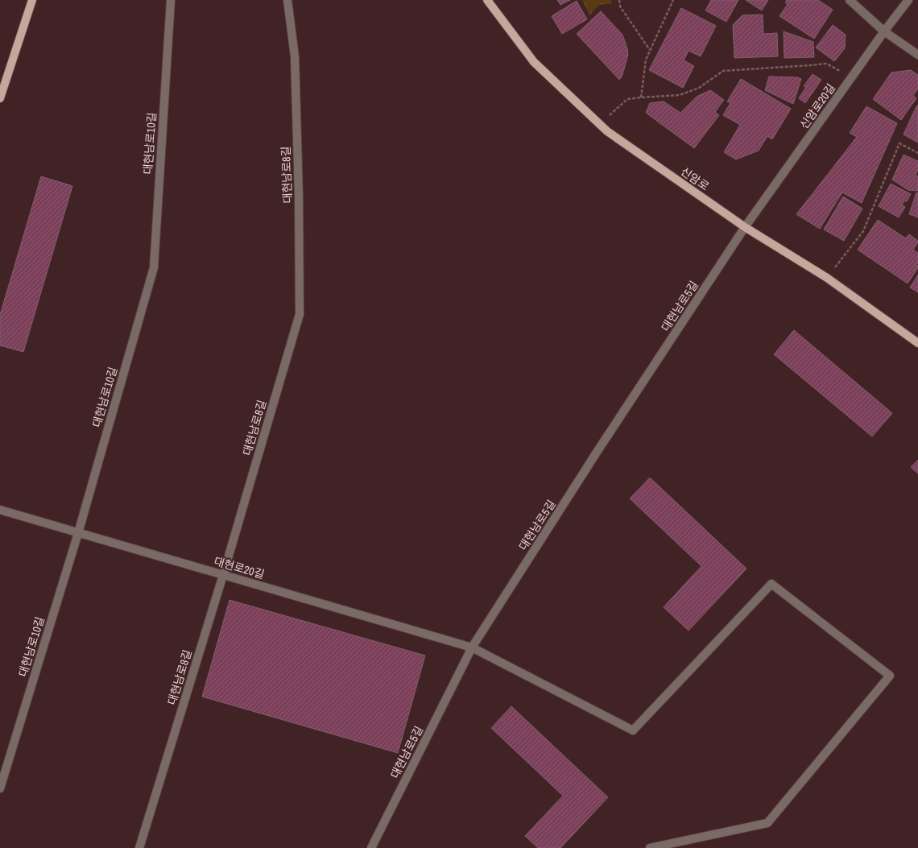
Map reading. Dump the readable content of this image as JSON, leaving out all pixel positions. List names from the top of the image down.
{
  "streets": {
    "main road": ["신암로"],
    "street": [
      "신암로20길",
      "대현남로10길",
      "대현남로8길",
      "대현남로5길",
      "대현로20길"
    ]
  },
  "crossings": [
    ["신암로20길", "신암로"],
    ["신암로20길", "대현남로5길"],
    ["대현남로10길", "대현로20길"],
    ["대현남로8길", "대현로20길"],
    ["신암로", "대현남로5길"],
    ["대현남로5길", "대현로20길"]
  ]
}
